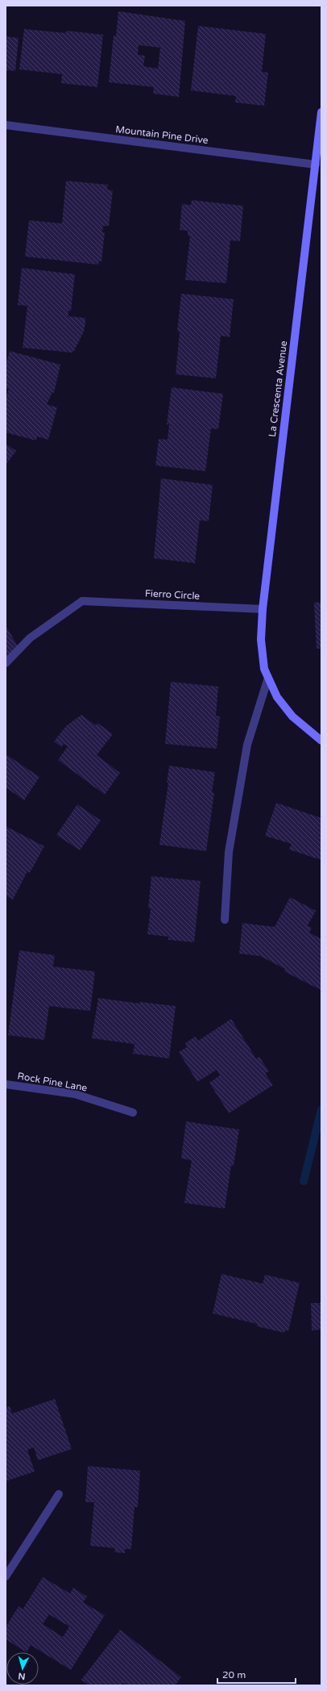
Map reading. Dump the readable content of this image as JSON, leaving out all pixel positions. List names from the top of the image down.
{
  "streets": {
    "street": [
      "Mountain Pine Drive",
      "La Crescenta Avenue",
      "Fierro Circle",
      "Rock Pine Lane"
    ]
  },
  "crossings": [
    ["Mountain Pine Drive", "La Crescenta Avenue"],
    ["La Crescenta Avenue", "Fierro Circle"]
  ],
  "scale_bar": "20 m",
  "north": "bottom"
}
